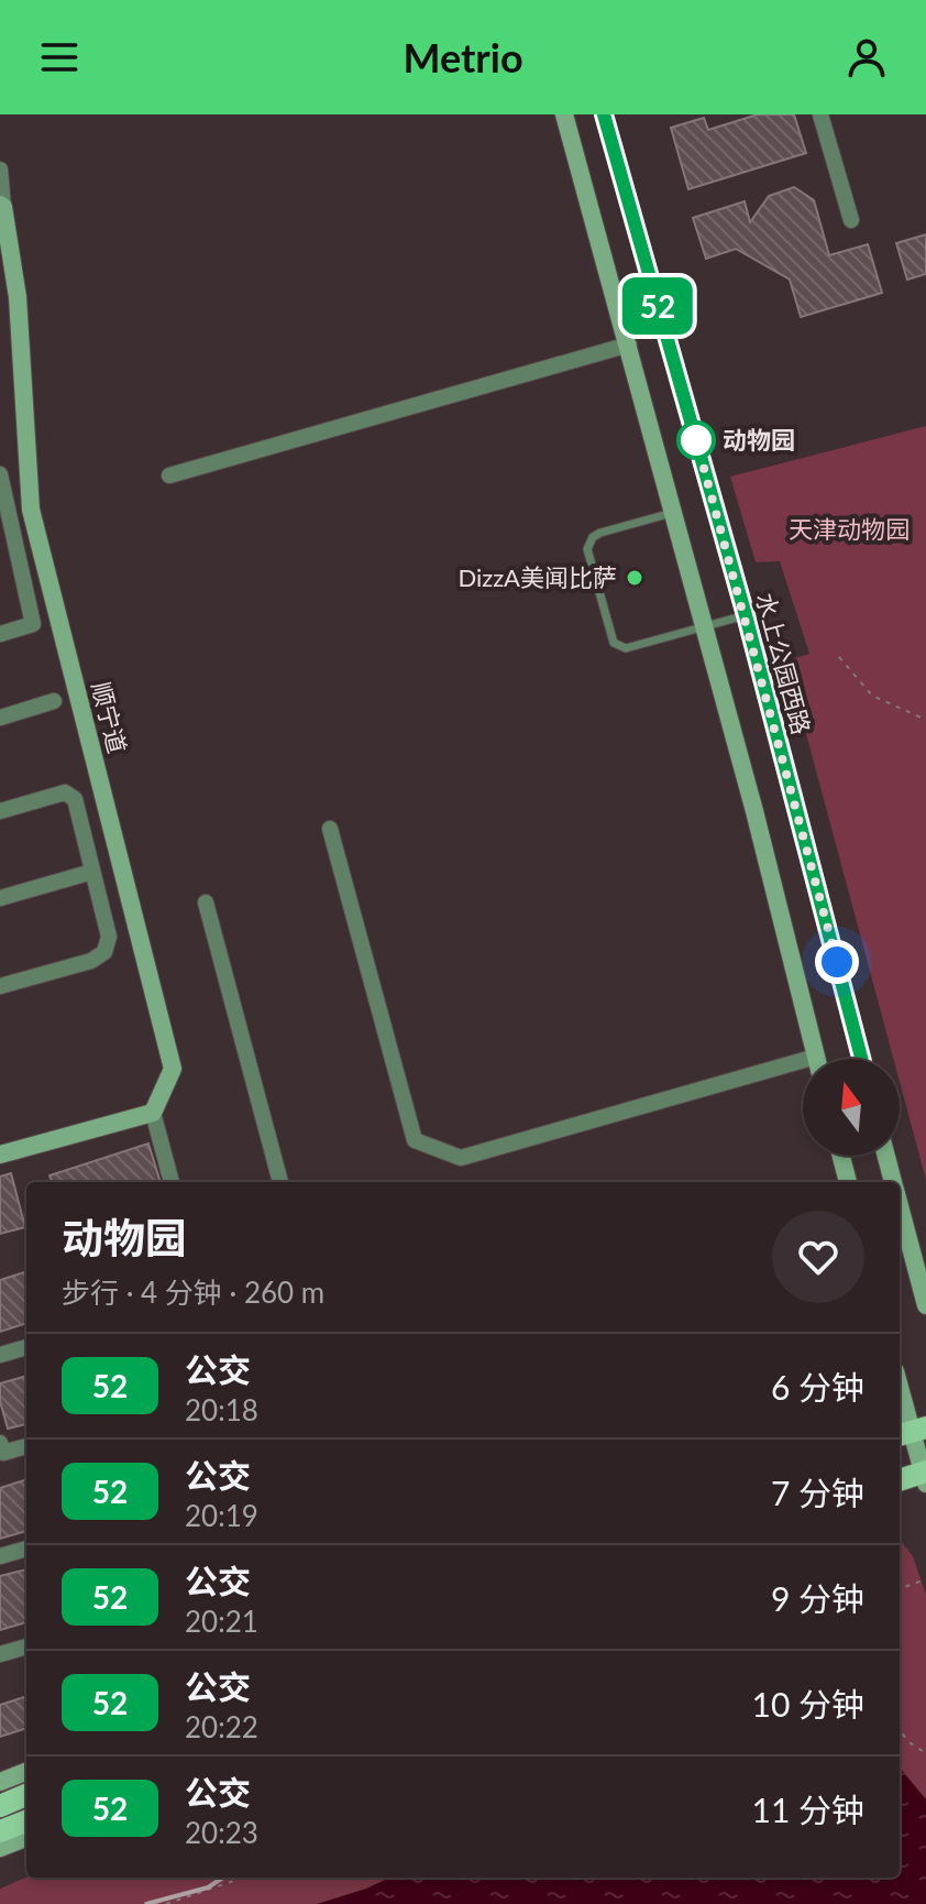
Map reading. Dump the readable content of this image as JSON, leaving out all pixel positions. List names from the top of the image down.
{
  "streets": {
    "main road": ["水上公园西路", "顺宁道"]
  },
  "parks": ["天津动物园"],
  "places": ["动物园", "DizzA美闻比萨"],
  "lines": ["bus line 52"],
  "north": "top",
  "page": {
    "header": "Metrio",
    "on_map": "52",
    "heading": ["动物园", "步行 · 4 分钟 · 260 m"],
    "list": [
      {
        "mark": "52",
        "name": "公交",
        "note": "20:18",
        "value": "6 分钟"
      },
      {
        "mark": "52",
        "name": "公交",
        "note": "20:19",
        "value": "7 分钟"
      },
      {
        "mark": "52",
        "name": "公交",
        "note": "20:21",
        "value": "9 分钟"
      },
      {
        "mark": "52",
        "name": "公交",
        "note": "20:22",
        "value": "10 分钟"
      },
      {
        "mark": "52",
        "name": "公交",
        "note": "20:23",
        "value": "11 分钟"
      }
    ]
  }
}
